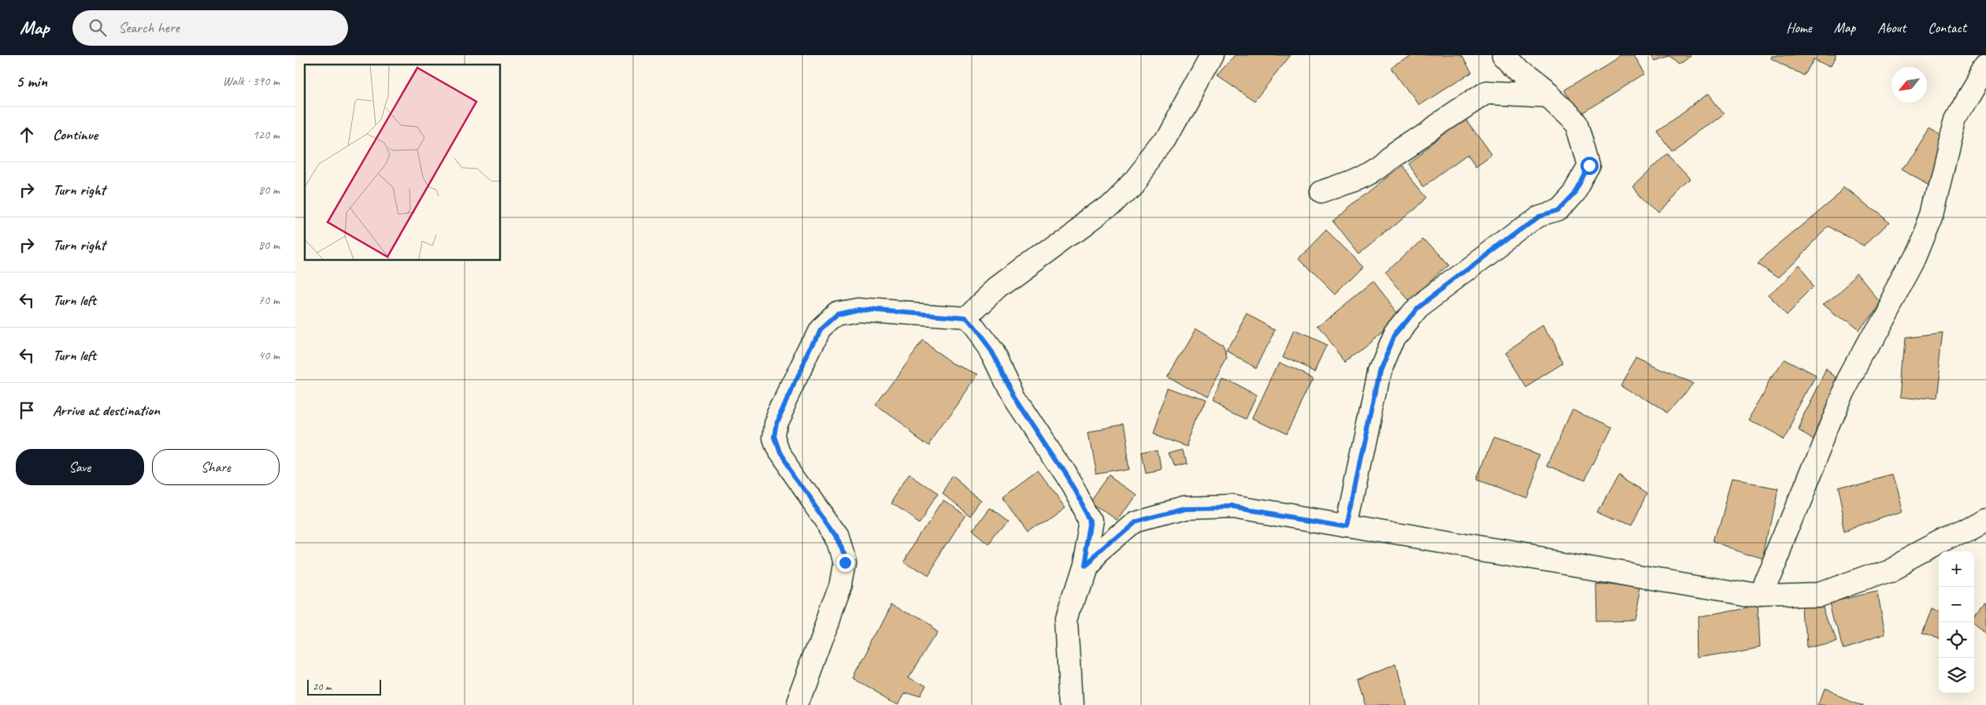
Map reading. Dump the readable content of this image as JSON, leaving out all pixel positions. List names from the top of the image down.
{
  "scale_bar": "20 m",
  "north": "bottom left",
  "page": {
    "header": "Map",
    "search": "Search here",
    "nav": [
      "Home",
      "Map",
      "About",
      "Contact"
    ],
    "heading": ["5 min", "Walk · 390 m"],
    "list": [
      ["Continue", "120 m"],
      ["Turn right", "80 m"],
      ["Turn right", "80 m"],
      ["Turn left", "70 m"],
      ["Turn left", "40 m"],
      "Arrive at destination"
    ],
    "buttons": ["Save", "Share"],
    "map_buttons": ["+", "−"],
    "scale": "20 m"
  }
}
